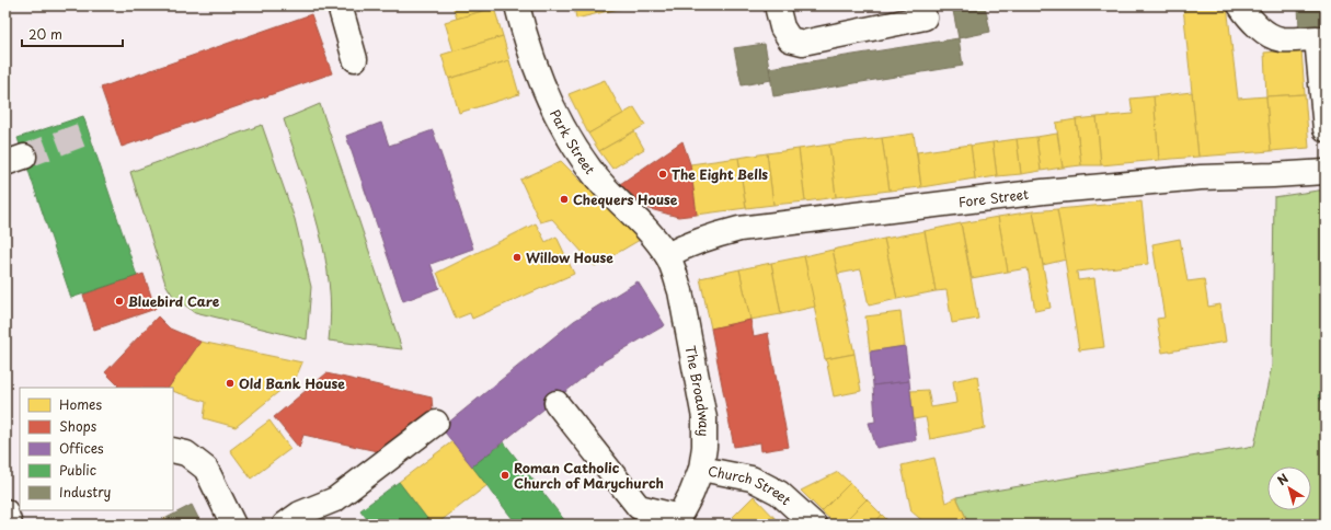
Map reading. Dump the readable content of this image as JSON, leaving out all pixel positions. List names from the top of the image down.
{
  "streets": {
    "street": [
      "Park Street",
      "Fore Street",
      "The Broadway",
      "Church Street"
    ]
  },
  "crossings": [
    ["Park Street", "Fore Street"],
    ["Park Street", "The Broadway"],
    ["Fore Street", "The Broadway"],
    ["The Broadway", "Church Street"]
  ],
  "places": [
    "The Eight Bells",
    "Chequers House",
    "Willow House",
    "Bluebird Care",
    "Old Bank House",
    "Roman Catholic Church of Marychurch"
  ],
  "legend": [
    "Homes",
    "Shops",
    "Offices",
    "Public",
    "Industry"
  ],
  "scale_bar": "20 m",
  "north": "top left"
}
